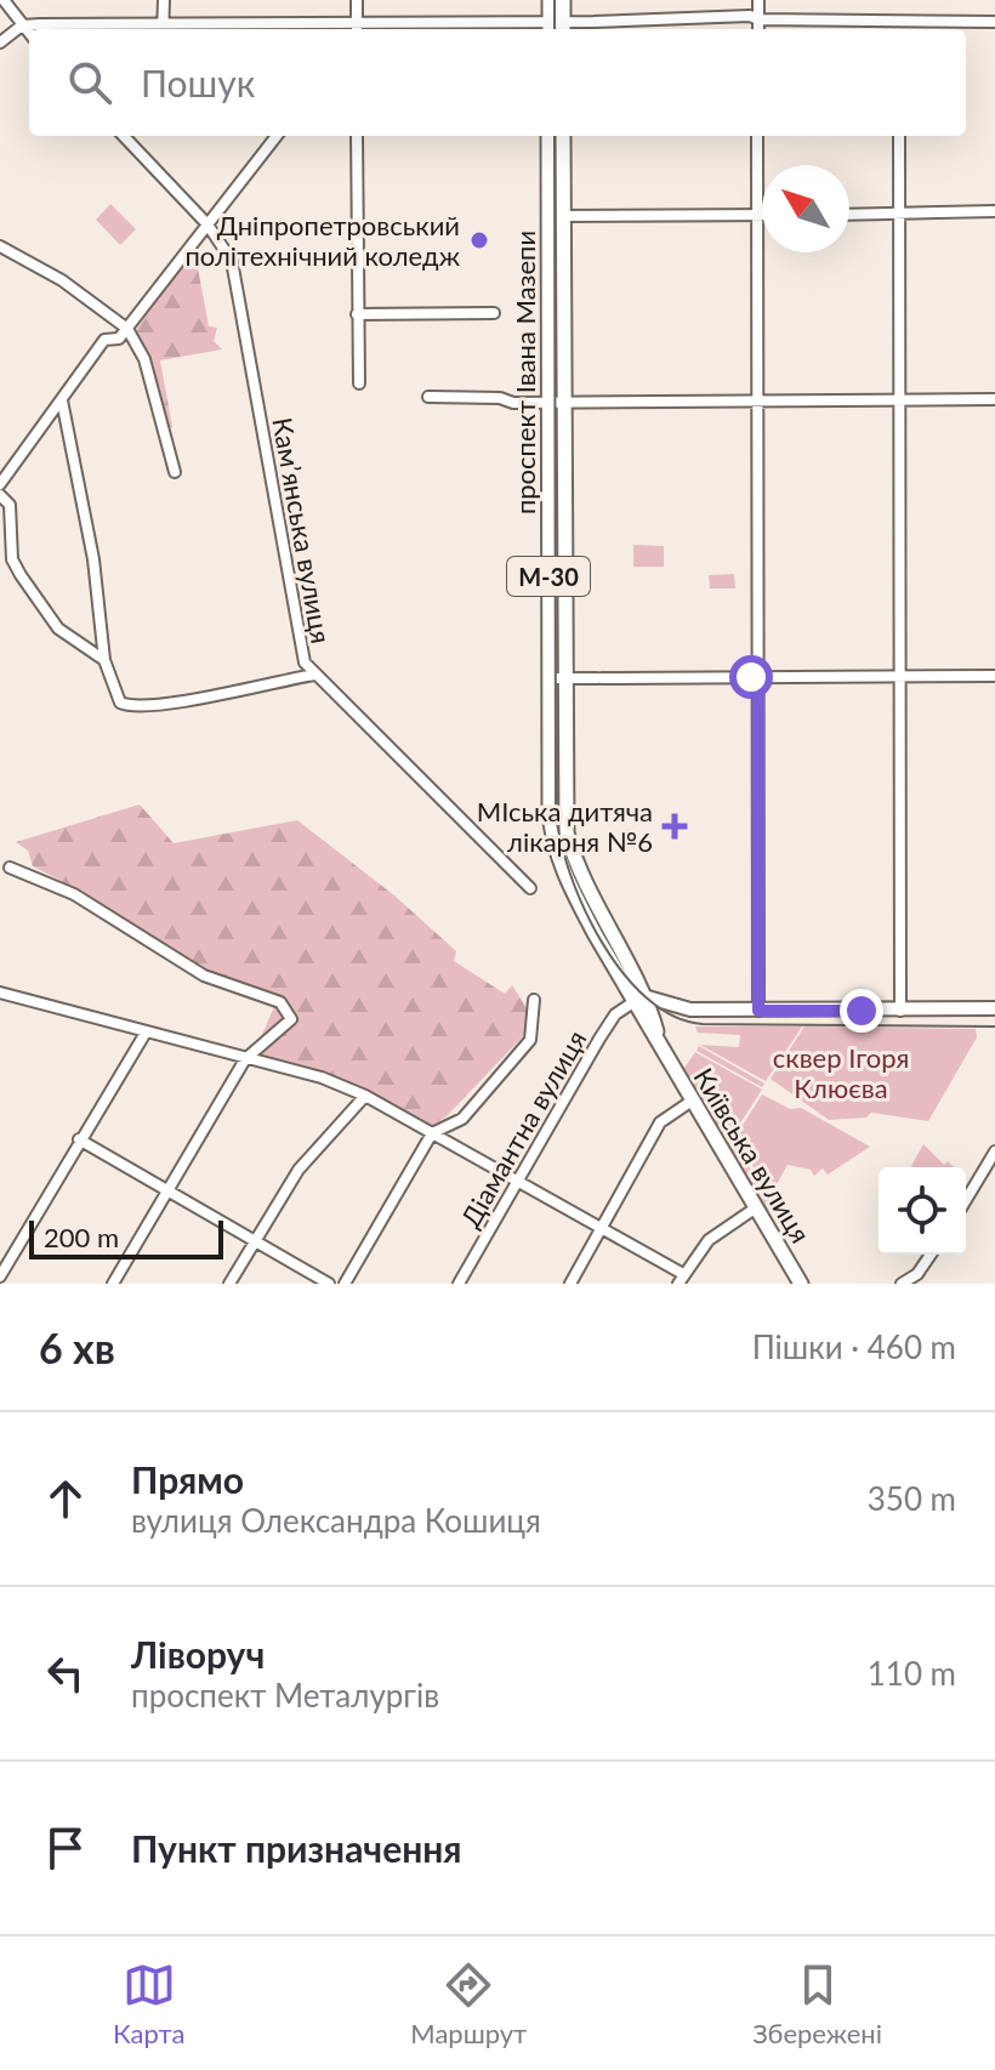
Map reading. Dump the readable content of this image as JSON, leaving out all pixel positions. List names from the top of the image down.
{
  "streets": {
    "highway": ["проспект Івана Мазепи", "М-30", "Київська вулиця"],
    "street": ["Камʼянська вулиця", "Діамантна вулиця"]
  },
  "crossings": [
    ["проспект Івана Мазепи", "Діамантна вулиця"],
    ["проспект Івана Мазепи", "Київська вулиця"],
    ["Діамантна вулиця", "Київська вулиця"]
  ],
  "parks": ["сквер Ігоря Клюєва"],
  "places": {
    "other": ["Дніпропетровський політехнічний коледж"],
    "health": ["МІська дитяча лікарня №6"]
  },
  "scale_bar": "200 m",
  "north": "top left",
  "page": {
    "search": "Пошук",
    "scale": "200 m",
    "heading": ["6 хв", "Пішки · 460 m"],
    "list": [
      ["Прямо", "вулиця Олександра Кошиця", "350 m"],
      ["Ліворуч", "проспект Металургів", "110 m"],
      "Пункт призначення"
    ],
    "nav": ["Карта", "Маршрут", "Збережені"]
  }
}
